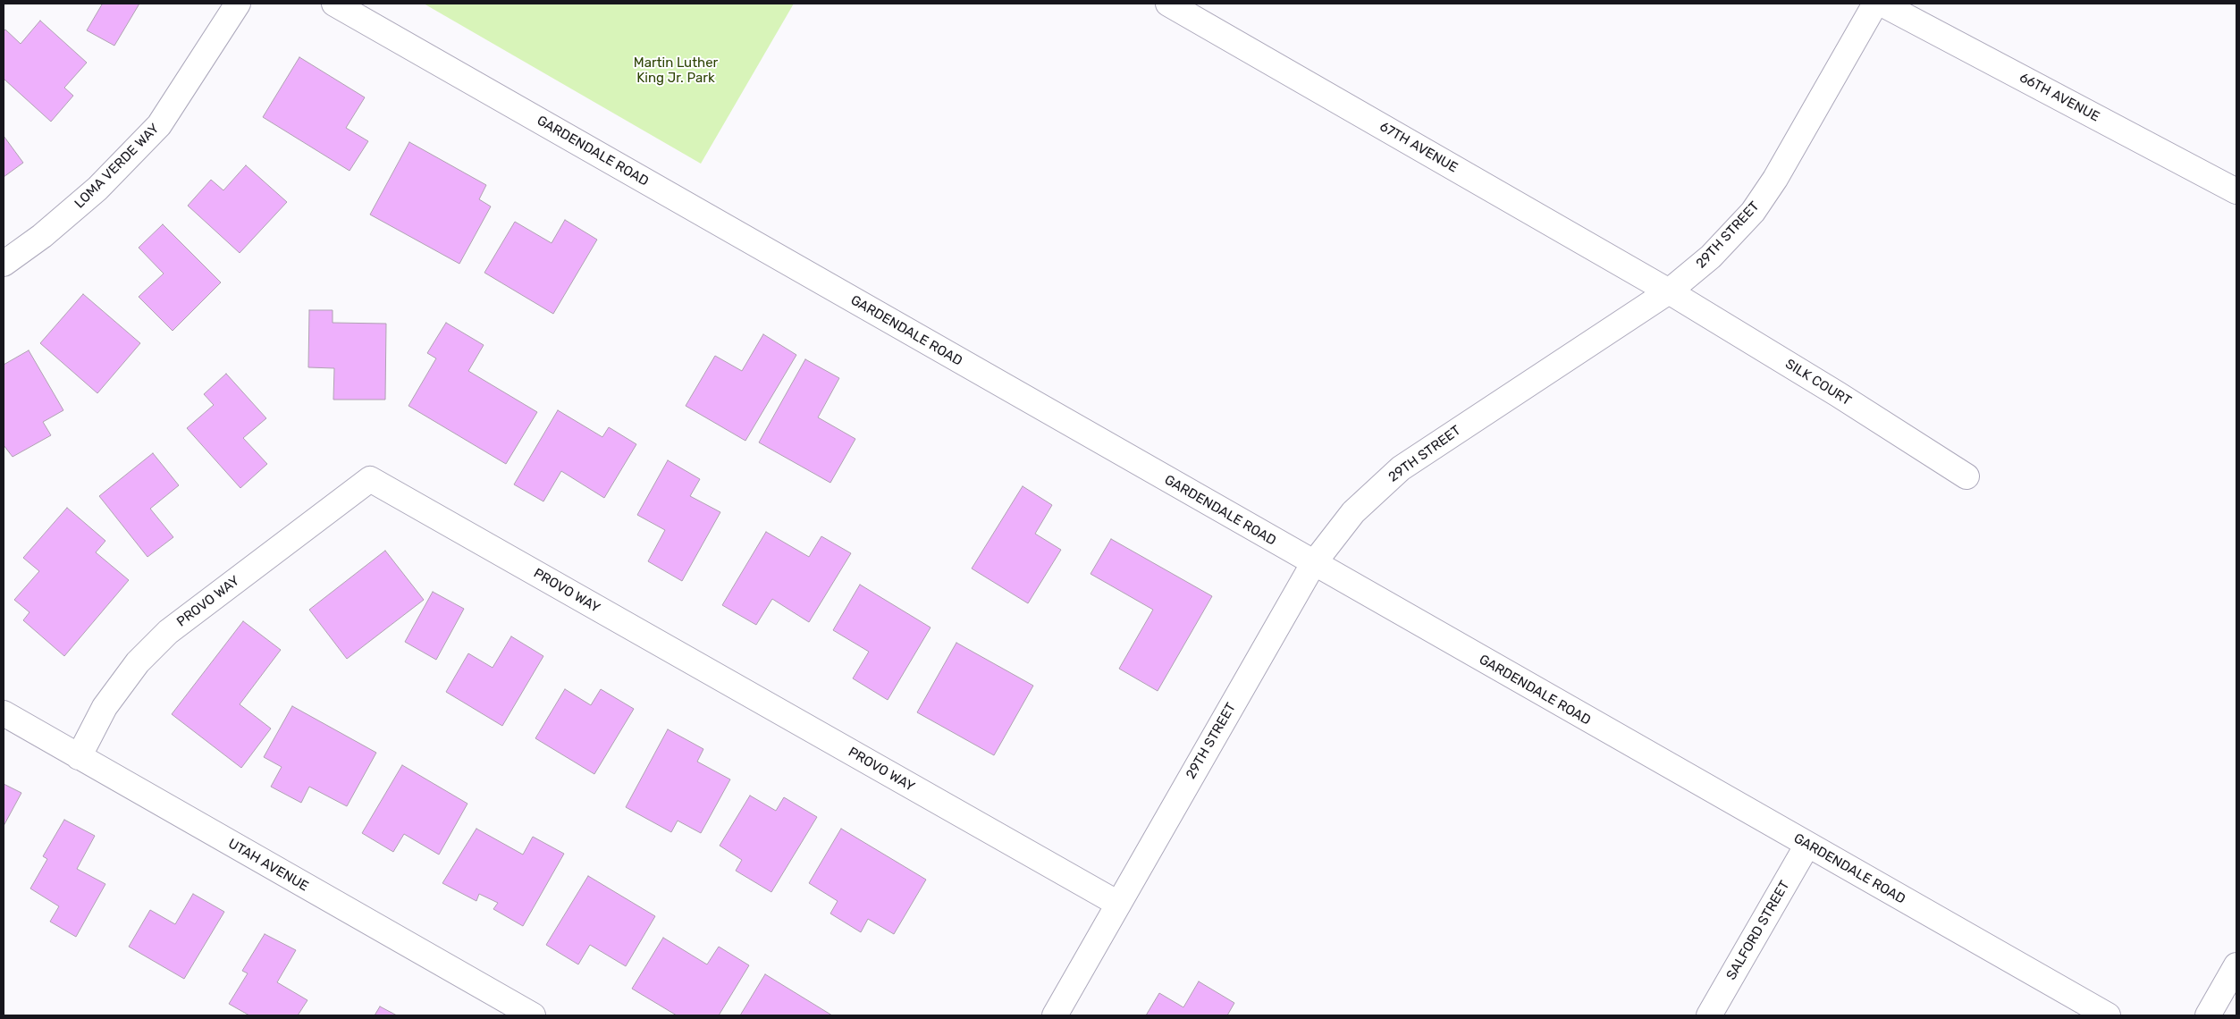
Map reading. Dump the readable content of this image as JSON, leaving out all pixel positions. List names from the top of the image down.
{
  "streets": {
    "street": [
      "66TH AVENUE",
      "67TH AVENUE",
      "GARDENDALE ROAD",
      "LOMA VERDE WAY",
      "29TH STREET",
      "SILK COURT",
      "PROVO WAY",
      "UTAH AVENUE",
      "SALFORD STREET"
    ]
  },
  "crossings": [
    ["67TH AVENUE", "29TH STREET"],
    ["67TH AVENUE", "SILK COURT"],
    ["GARDENDALE ROAD", "29TH STREET"],
    ["GARDENDALE ROAD", "SALFORD STREET"],
    ["29TH STREET", "SILK COURT"],
    ["29TH STREET", "PROVO WAY"],
    ["PROVO WAY", "UTAH AVENUE"]
  ],
  "parks": ["Martin Luther King Jr. Park"]
}
